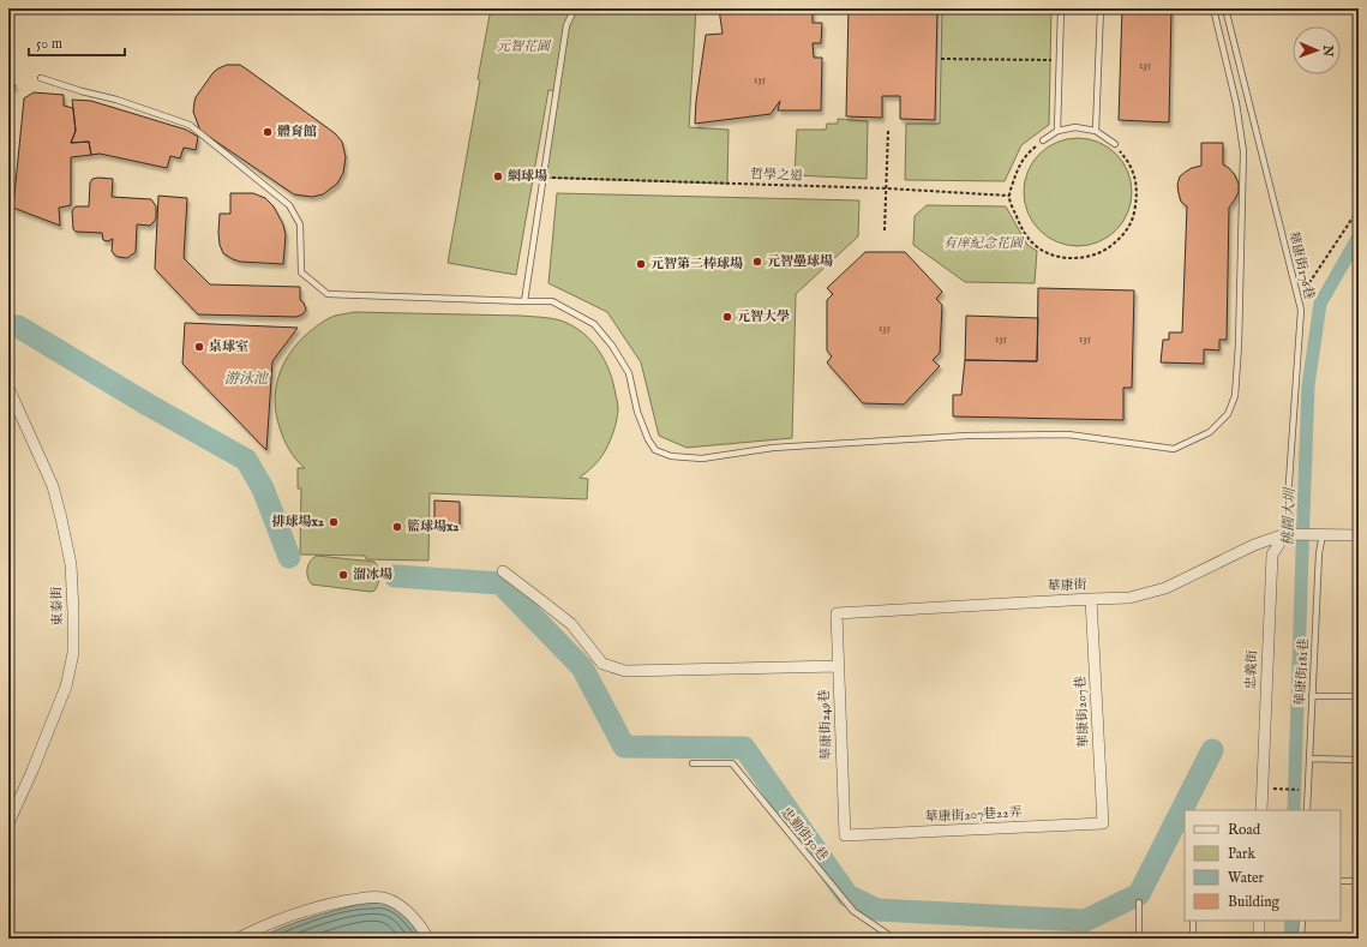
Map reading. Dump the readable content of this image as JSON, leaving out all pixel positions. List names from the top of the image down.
{
  "streets": {
    "street": [
      "華康街",
      "東泰街",
      "忠義街",
      "華康街207巷",
      "華康街249巷",
      "華康街207巷22弄"
    ],
    "lane": ["華康街176巷", "華康街181巷", "忠勤街50巷"],
    "path": ["哲學之道"]
  },
  "crossings": [
    ["華康街176巷", "華康街"],
    ["華康街176巷", "忠義街"],
    ["華康街", "忠義街"],
    ["華康街", "華康街181巷"],
    ["華康街", "華康街207巷"],
    ["華康街", "華康街249巷"],
    ["華康街207巷", "華康街207巷22弄"],
    ["華康街249巷", "華康街207巷22弄"]
  ],
  "water": ["游泳池", "桃園大圳"],
  "parks": ["元智花園", "有庠紀念花園"],
  "places": [
    "體育館",
    "網球場",
    "元智壘球場",
    "元智第二棒球場",
    "元智大學",
    "桌球室",
    "排球場x2",
    "籃球場x2",
    "溜冰場"
  ],
  "house_numbers": [
    "135",
    "135",
    "135",
    "135",
    "135"
  ],
  "legend": [
    "Road",
    "Park",
    "Water",
    "Building"
  ],
  "scale_bar": "50 m",
  "north": "right"
}
